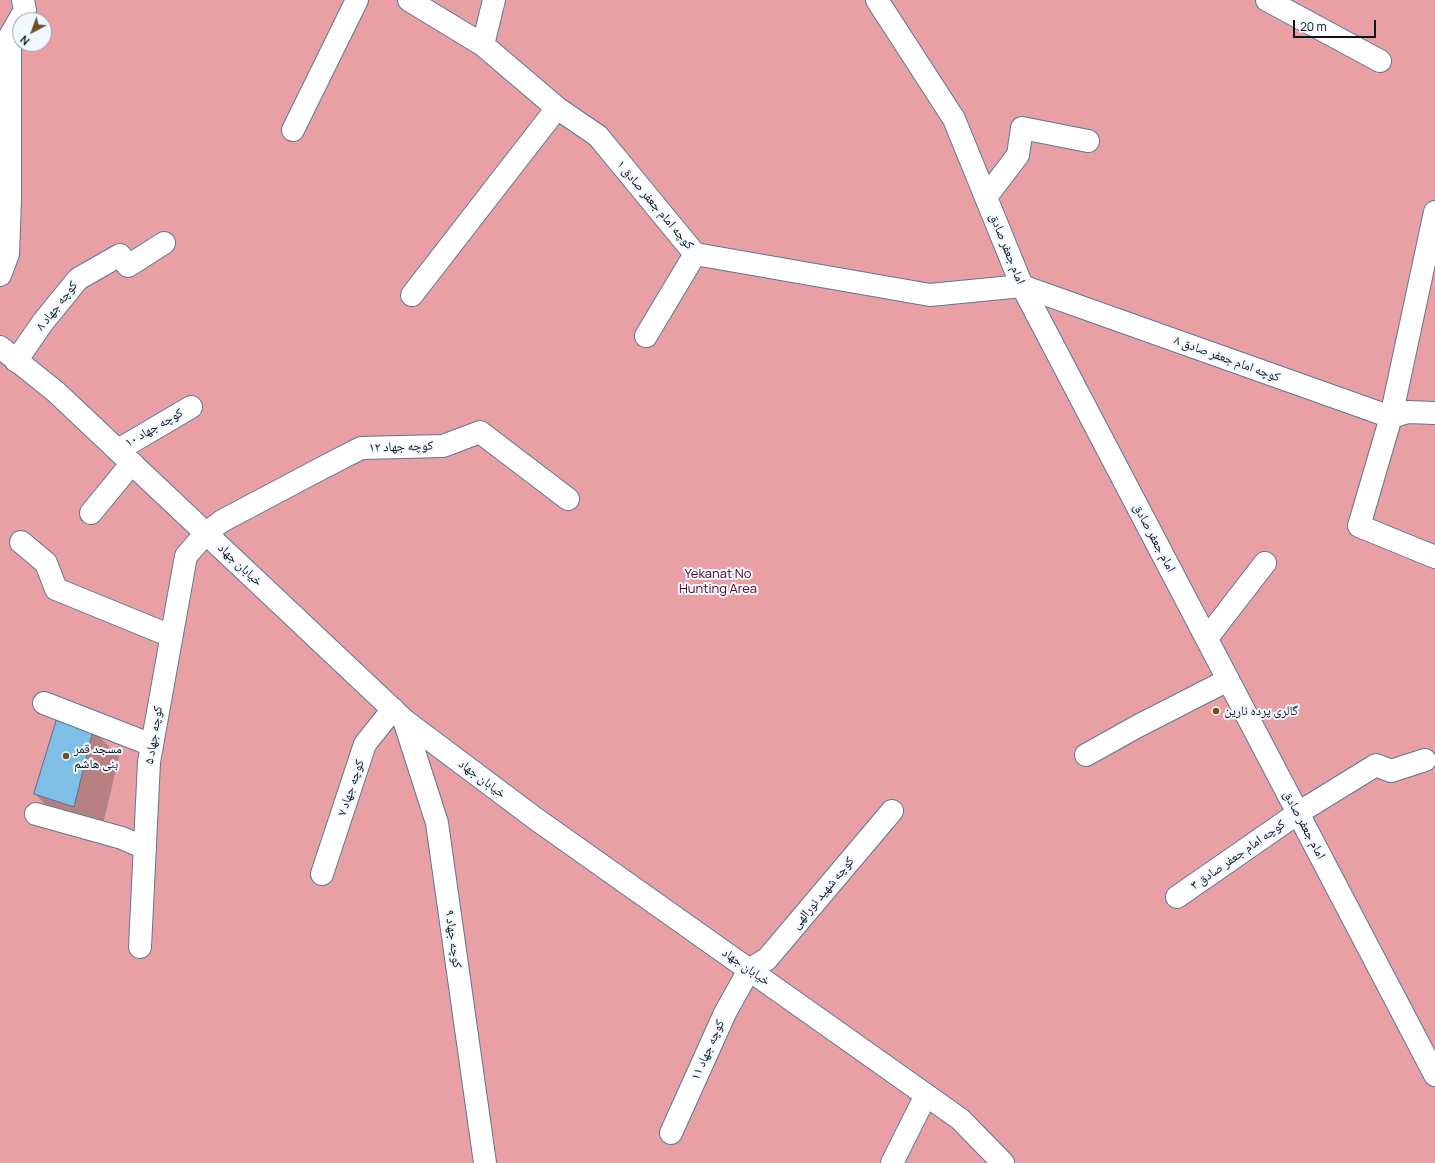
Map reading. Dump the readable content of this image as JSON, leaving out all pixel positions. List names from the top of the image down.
{
  "streets": {
    "street": [
      "کوچه امام جعفر صادق ۱",
      "امام جعفر صادق",
      "کوچه جهاد ۸",
      "کوچه امام جعفر صادق ۸",
      "کوچه جهاد ۱۰",
      "کوچه جهاد ۱۲",
      "خیابان جهاد",
      "کوچه جهاد ۵",
      "کوچه جهاد ۷",
      "کوچه امام جعفر صادق ۳",
      "کوچه شهید نورالهی",
      "کوچه جهاد ۹",
      "کوچه جهاد ۱۱"
    ]
  },
  "crossings": [
    ["کوچه امام جعفر صادق ۱", "امام جعفر صادق"],
    ["کوچه امام جعفر صادق ۱", "کوچه امام جعفر صادق ۸"],
    ["امام جعفر صادق", "کوچه امام جعفر صادق ۸"],
    ["امام جعفر صادق", "کوچه امام جعفر صادق ۳"],
    ["کوچه جهاد ۸", "خیابان جهاد"],
    ["کوچه جهاد ۱۰", "خیابان جهاد"],
    ["کوچه جهاد ۱۲", "خیابان جهاد"],
    ["کوچه جهاد ۱۲", "کوچه جهاد ۵"],
    ["خیابان جهاد", "کوچه جهاد ۵"],
    ["خیابان جهاد", "کوچه جهاد ۷"],
    ["خیابان جهاد", "کوچه شهید نورالهی"],
    ["خیابان جهاد", "کوچه جهاد ۹"],
    ["خیابان جهاد", "کوچه جهاد ۱۱"],
    ["کوچه جهاد ۷", "کوچه جهاد ۹"],
    ["کوچه شهید نورالهی", "کوچه جهاد ۱۱"]
  ],
  "parks": ["Yekanat No Hunting Area"],
  "places": ["گالری پرده نارین", "مسجد قمر بنی هاشم"],
  "scale_bar": "20 m",
  "north": "bottom left"
}
